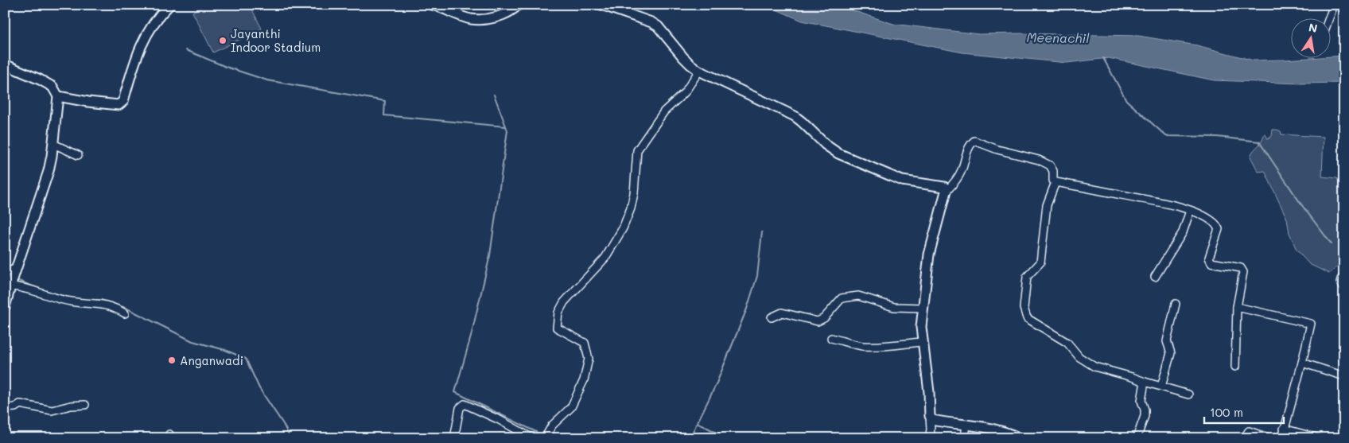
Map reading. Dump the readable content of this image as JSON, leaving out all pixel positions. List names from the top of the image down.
{
  "water": ["Meenachil"],
  "places": ["Jayanthi Indoor Stadium", "Anganwadi"],
  "scale_bar": "100 m",
  "north": "top"
}
